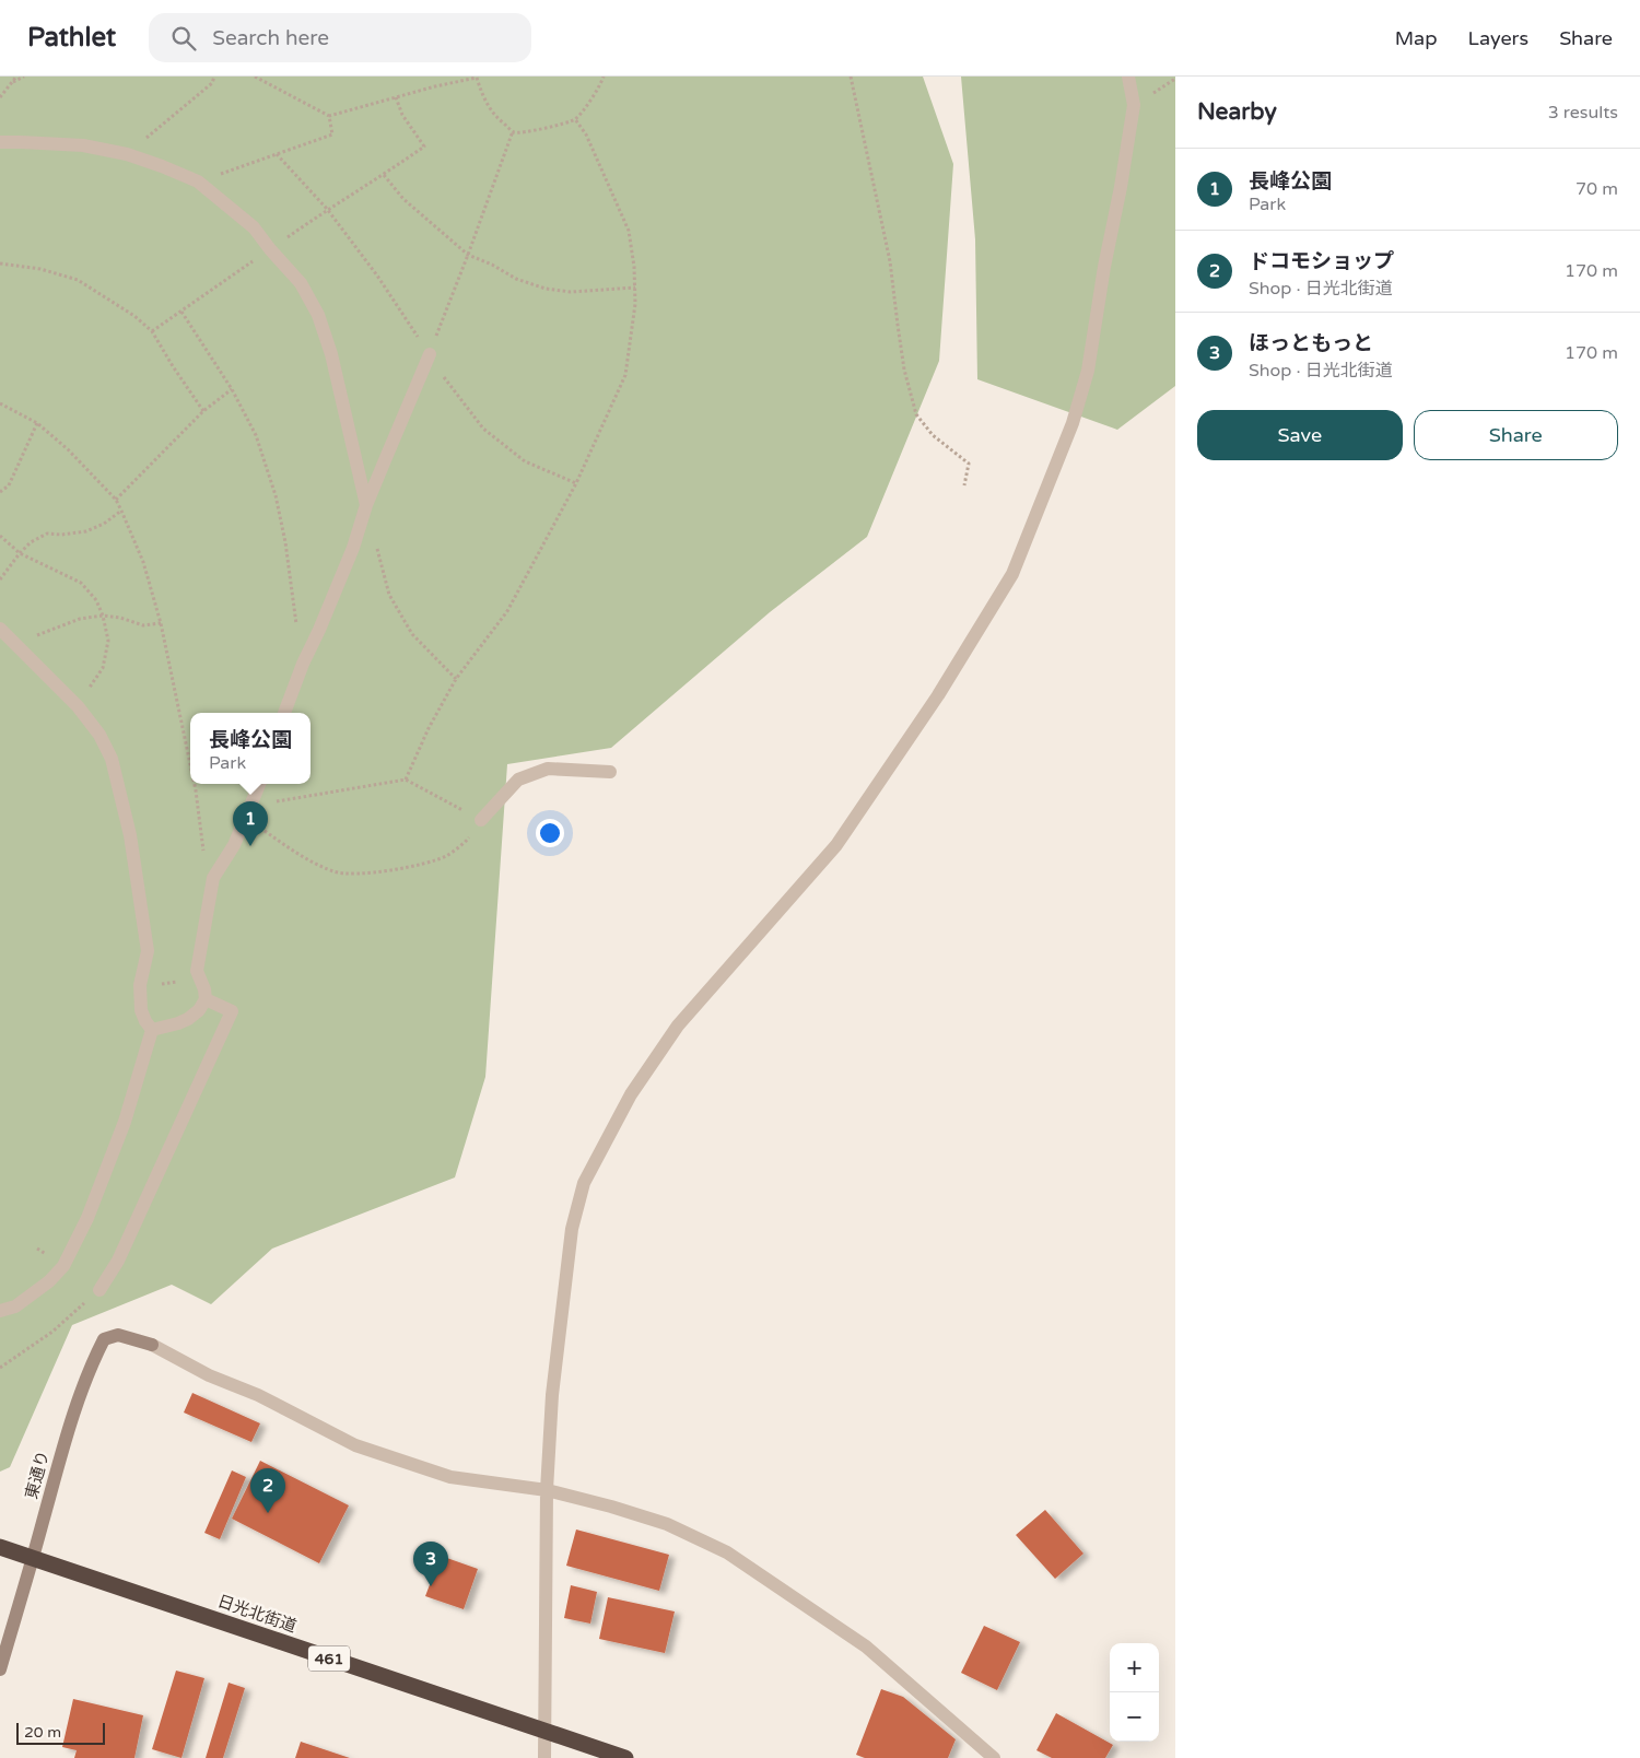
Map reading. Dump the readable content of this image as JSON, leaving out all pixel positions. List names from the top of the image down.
{
  "streets": {
    "highway": ["日光北街道", "461"],
    "street": ["東通り"]
  },
  "crossings": [
    ["東通り", "日光北街道"]
  ],
  "scale_bar": "20 m",
  "page": {
    "header": "Pathlet",
    "search": "Search here",
    "nav": ["Map", "Layers", "Share"],
    "heading": ["Nearby", "3 results"],
    "list": [
      {
        "mark": "1",
        "name": "長峰公園",
        "note": "Park",
        "value": "70 m"
      },
      {
        "mark": "2",
        "name": "ドコモショップ",
        "note": "Shop · 日光北街道",
        "value": "170 m"
      },
      {
        "mark": "3",
        "name": "ほっともっと",
        "note": "Shop · 日光北街道",
        "value": "170 m"
      }
    ],
    "buttons": ["Save", "Share"],
    "popup": ["長峰公園", "Park"],
    "pins": ["1", "2", "3"],
    "map_buttons": ["+", "−"],
    "scale": "20 m"
  }
}
